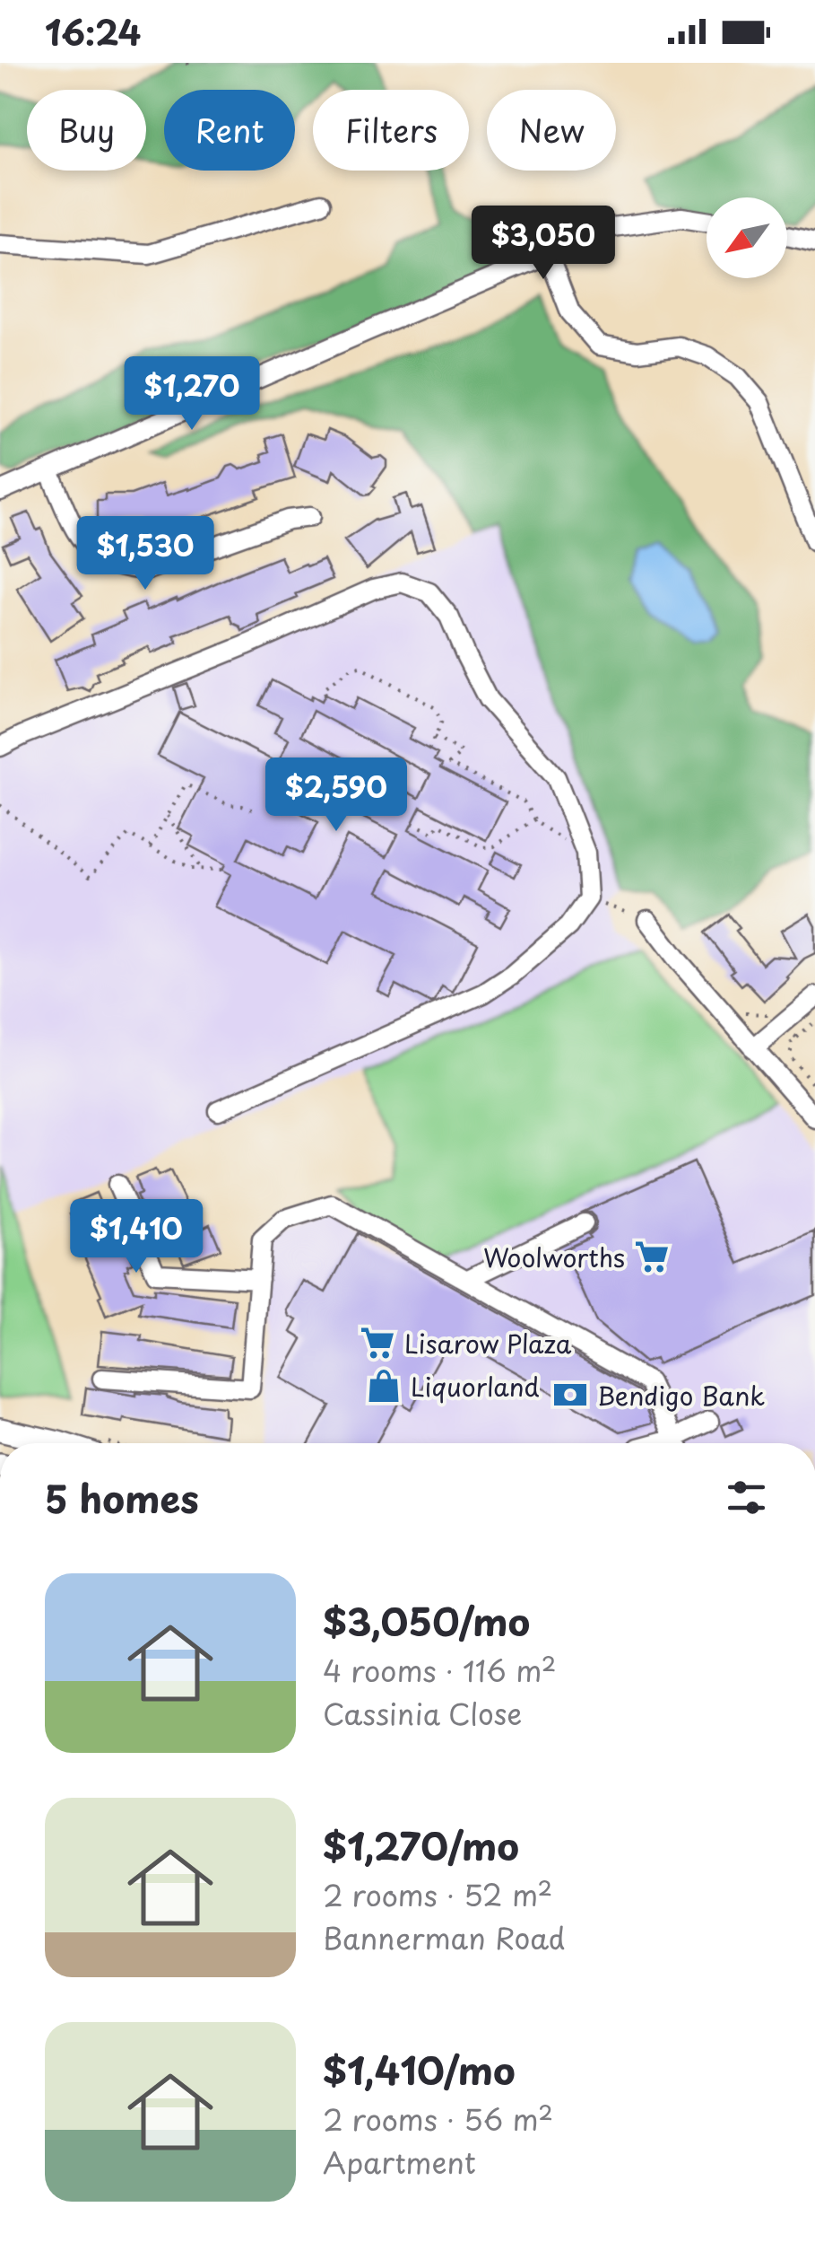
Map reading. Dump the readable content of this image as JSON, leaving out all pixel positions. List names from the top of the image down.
{
  "places": {
    "supermarket": ["Woolworths", "Lisarow Plaza"],
    "shop": ["Liquorland"],
    "bank": ["Bendigo Bank"]
  },
  "north": "bottom left",
  "page": {
    "status": "16:24",
    "chip": [
      "Buy",
      "Rent",
      "Filters",
      "New"
    ],
    "price": [
      "$3,050",
      "$1,270",
      "$1,530",
      "$2,590",
      "$1,410"
    ],
    "heading": "5 homes",
    "list": [
      {
        "name": "$3,050/mo",
        "note": "4 rooms · 116 m² · Cassinia Close"
      },
      {
        "name": "$1,270/mo",
        "note": "2 rooms · 52 m² · Bannerman Road"
      },
      {
        "name": "$1,410/mo",
        "note": "2 rooms · 56 m² · Apartment"
      }
    ]
  }
}
